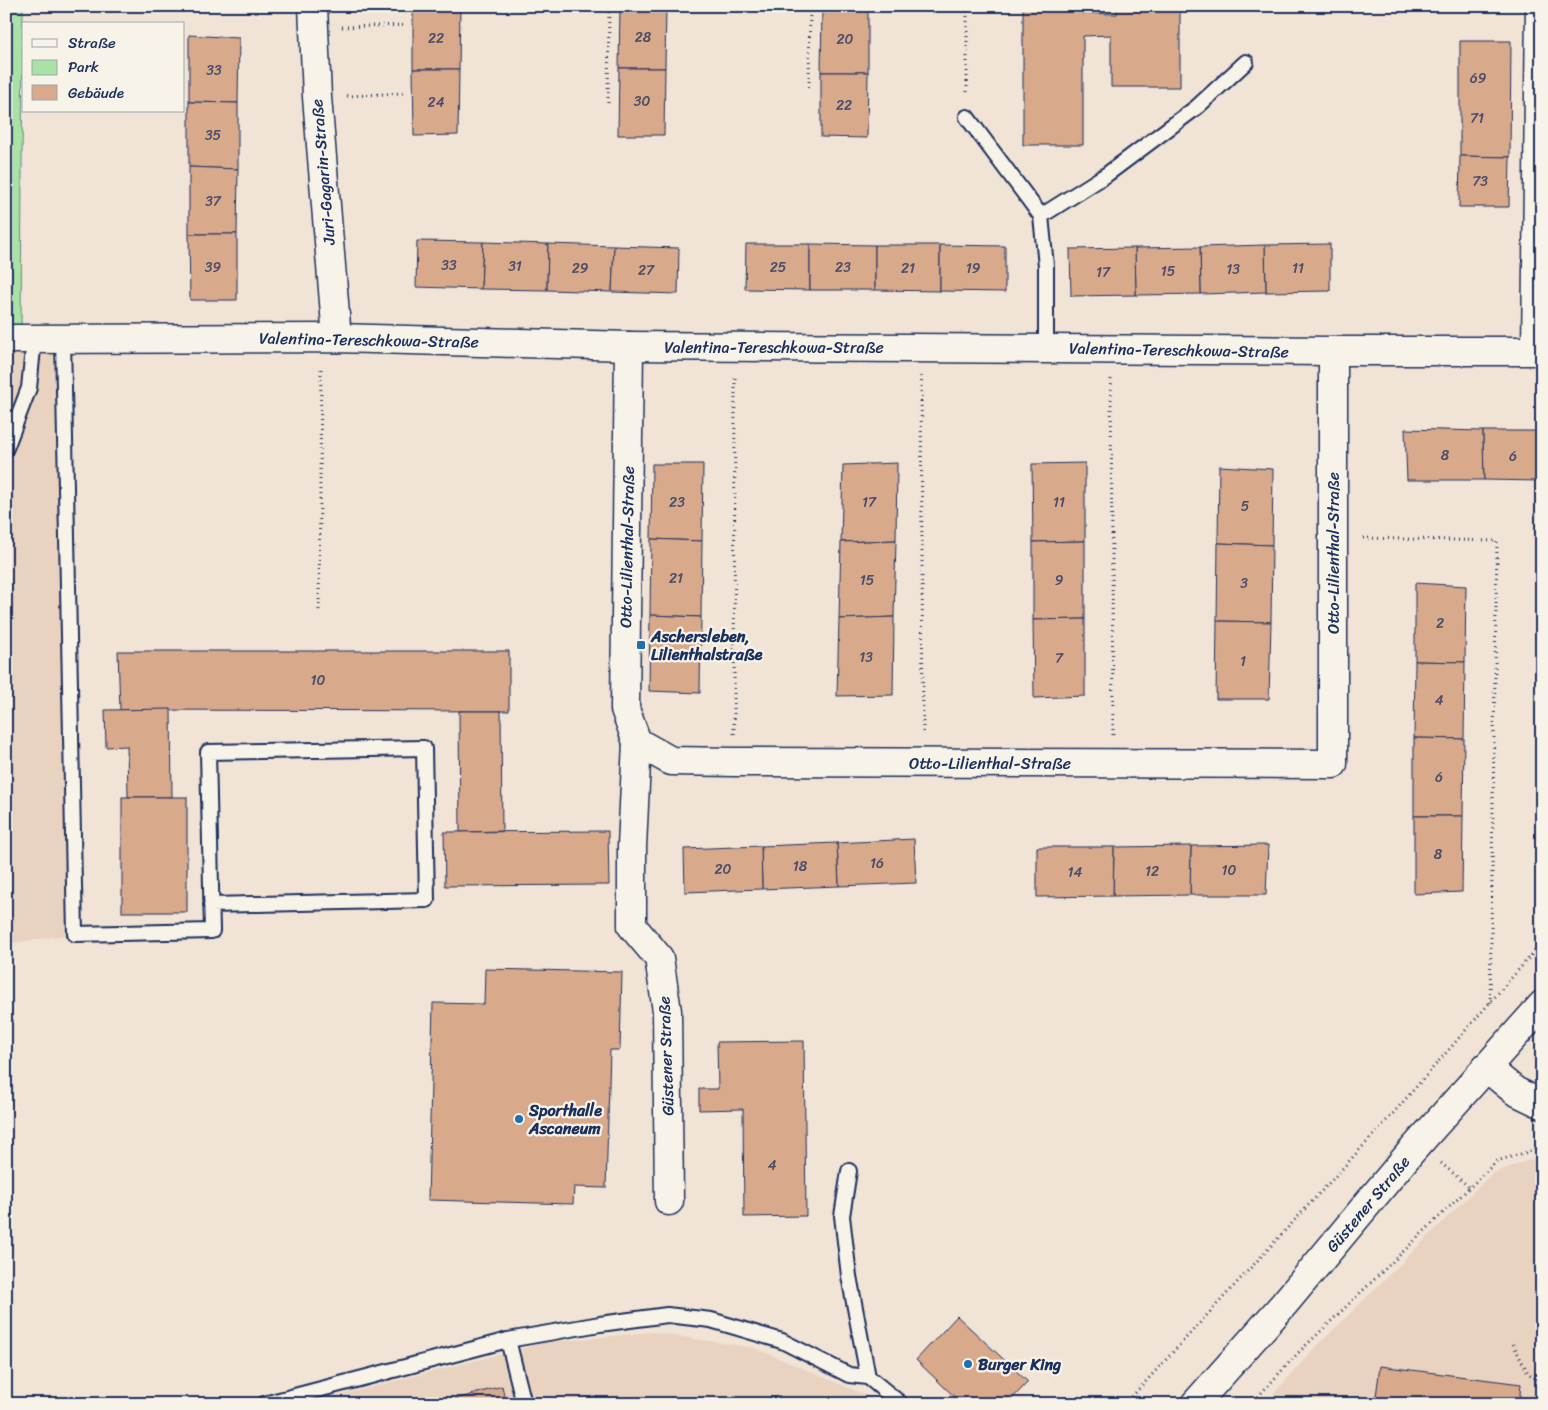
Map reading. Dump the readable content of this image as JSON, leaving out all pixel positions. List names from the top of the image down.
{
  "streets": {
    "street": [
      "Juri-Gagarin-Straße",
      "Valentina-Tereschkowa-Straße",
      "Otto-Lilienthal-Straße",
      "Güstener Straße"
    ]
  },
  "crossings": [
    ["Juri-Gagarin-Straße", "Valentina-Tereschkowa-Straße"],
    ["Valentina-Tereschkowa-Straße", "Otto-Lilienthal-Straße"],
    ["Otto-Lilienthal-Straße", "Güstener Straße"]
  ],
  "places": {
    "transit": ["Aschersleben, Lilienthalstraße"],
    "other": ["Sporthalle Ascaneum", "Burger King"]
  },
  "house_numbers": [
    "28",
    "22",
    "20",
    "33",
    "69",
    "30",
    "24",
    "22",
    "71",
    "35",
    "73",
    "37",
    "33",
    "31",
    "39",
    "25",
    "23",
    "29",
    "21",
    "19",
    "11",
    "13",
    "27",
    "15",
    "17",
    "8",
    "6",
    "23",
    "17",
    "11",
    "5",
    "21",
    "15",
    "9",
    "3",
    "2",
    "13",
    "7",
    "1",
    "10",
    "4",
    "6",
    "8",
    "16",
    "18",
    "20",
    "10",
    "12",
    "14",
    "4"
  ],
  "legend": ["Straße", "Park", "Gebäude"]
}
